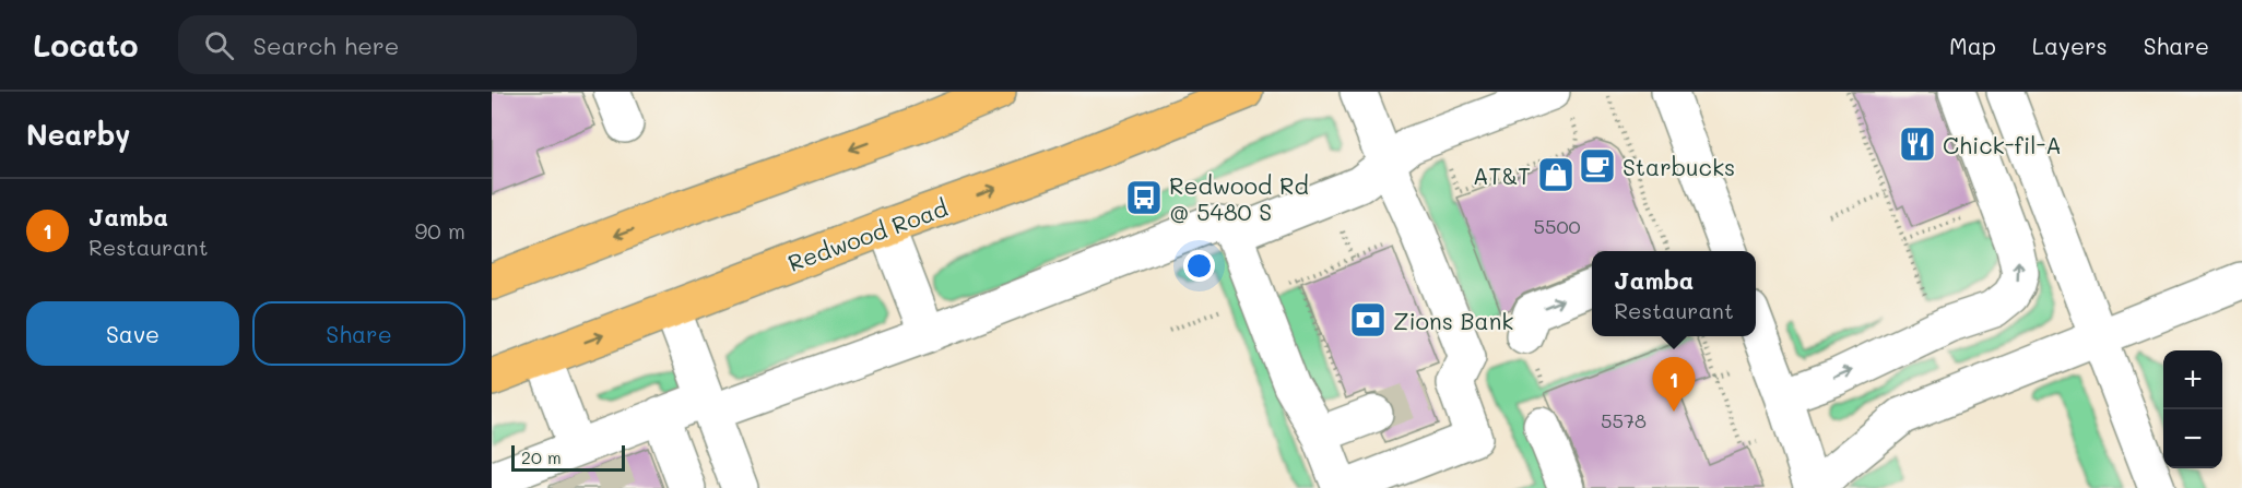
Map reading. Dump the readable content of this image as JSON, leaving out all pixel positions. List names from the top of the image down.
{
  "streets": {
    "main road": ["Redwood Road"]
  },
  "places": {
    "restaurant": ["Chick-fil-A"],
    "cafe": ["Starbucks"],
    "shop": ["AT&T"],
    "bus stop": ["Redwood Rd @ 5480 S"],
    "bank": ["Zions Bank"]
  },
  "house_numbers": ["5500", "5578"],
  "scale_bar": "20 m",
  "page": {
    "header": "Locato",
    "search": "Search here",
    "nav": ["Map", "Layers", "Share"],
    "heading": "Nearby",
    "list": [
      {
        "mark": "1",
        "name": "Jamba",
        "note": "Restaurant",
        "value": "90 m"
      }
    ],
    "popup": ["Jamba", "Restaurant"],
    "buttons": ["Save", "Share"],
    "map_buttons": ["+", "−"],
    "pins": "1",
    "scale": "20 m"
  }
}
